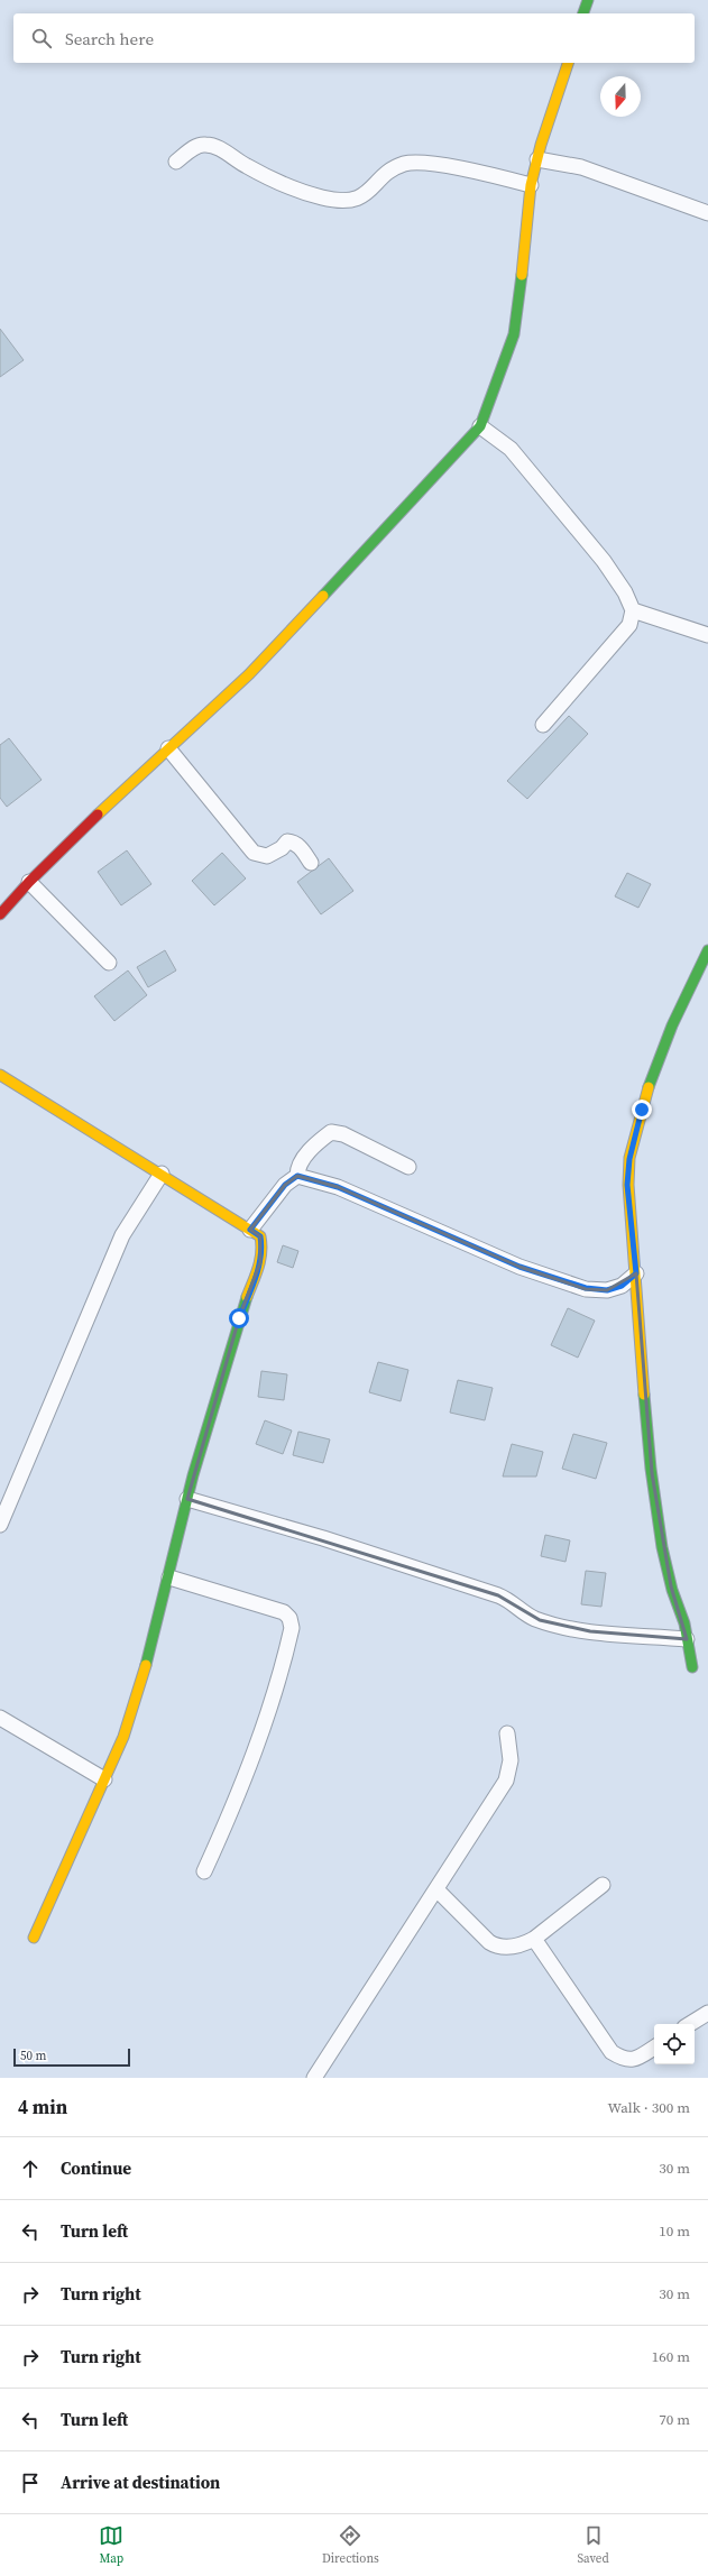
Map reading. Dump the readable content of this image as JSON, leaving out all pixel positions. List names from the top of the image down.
{
  "scale_bar": "50 m",
  "north": "bottom",
  "page": {
    "search": "Search here",
    "scale": "50 m",
    "heading": ["4 min", "Walk · 300 m"],
    "list": [
      ["Continue", "30 m"],
      ["Turn left", "10 m"],
      ["Turn right", "30 m"],
      ["Turn right", "160 m"],
      ["Turn left", "70 m"],
      "Arrive at destination"
    ],
    "nav": ["Map", "Directions", "Saved"]
  }
}
